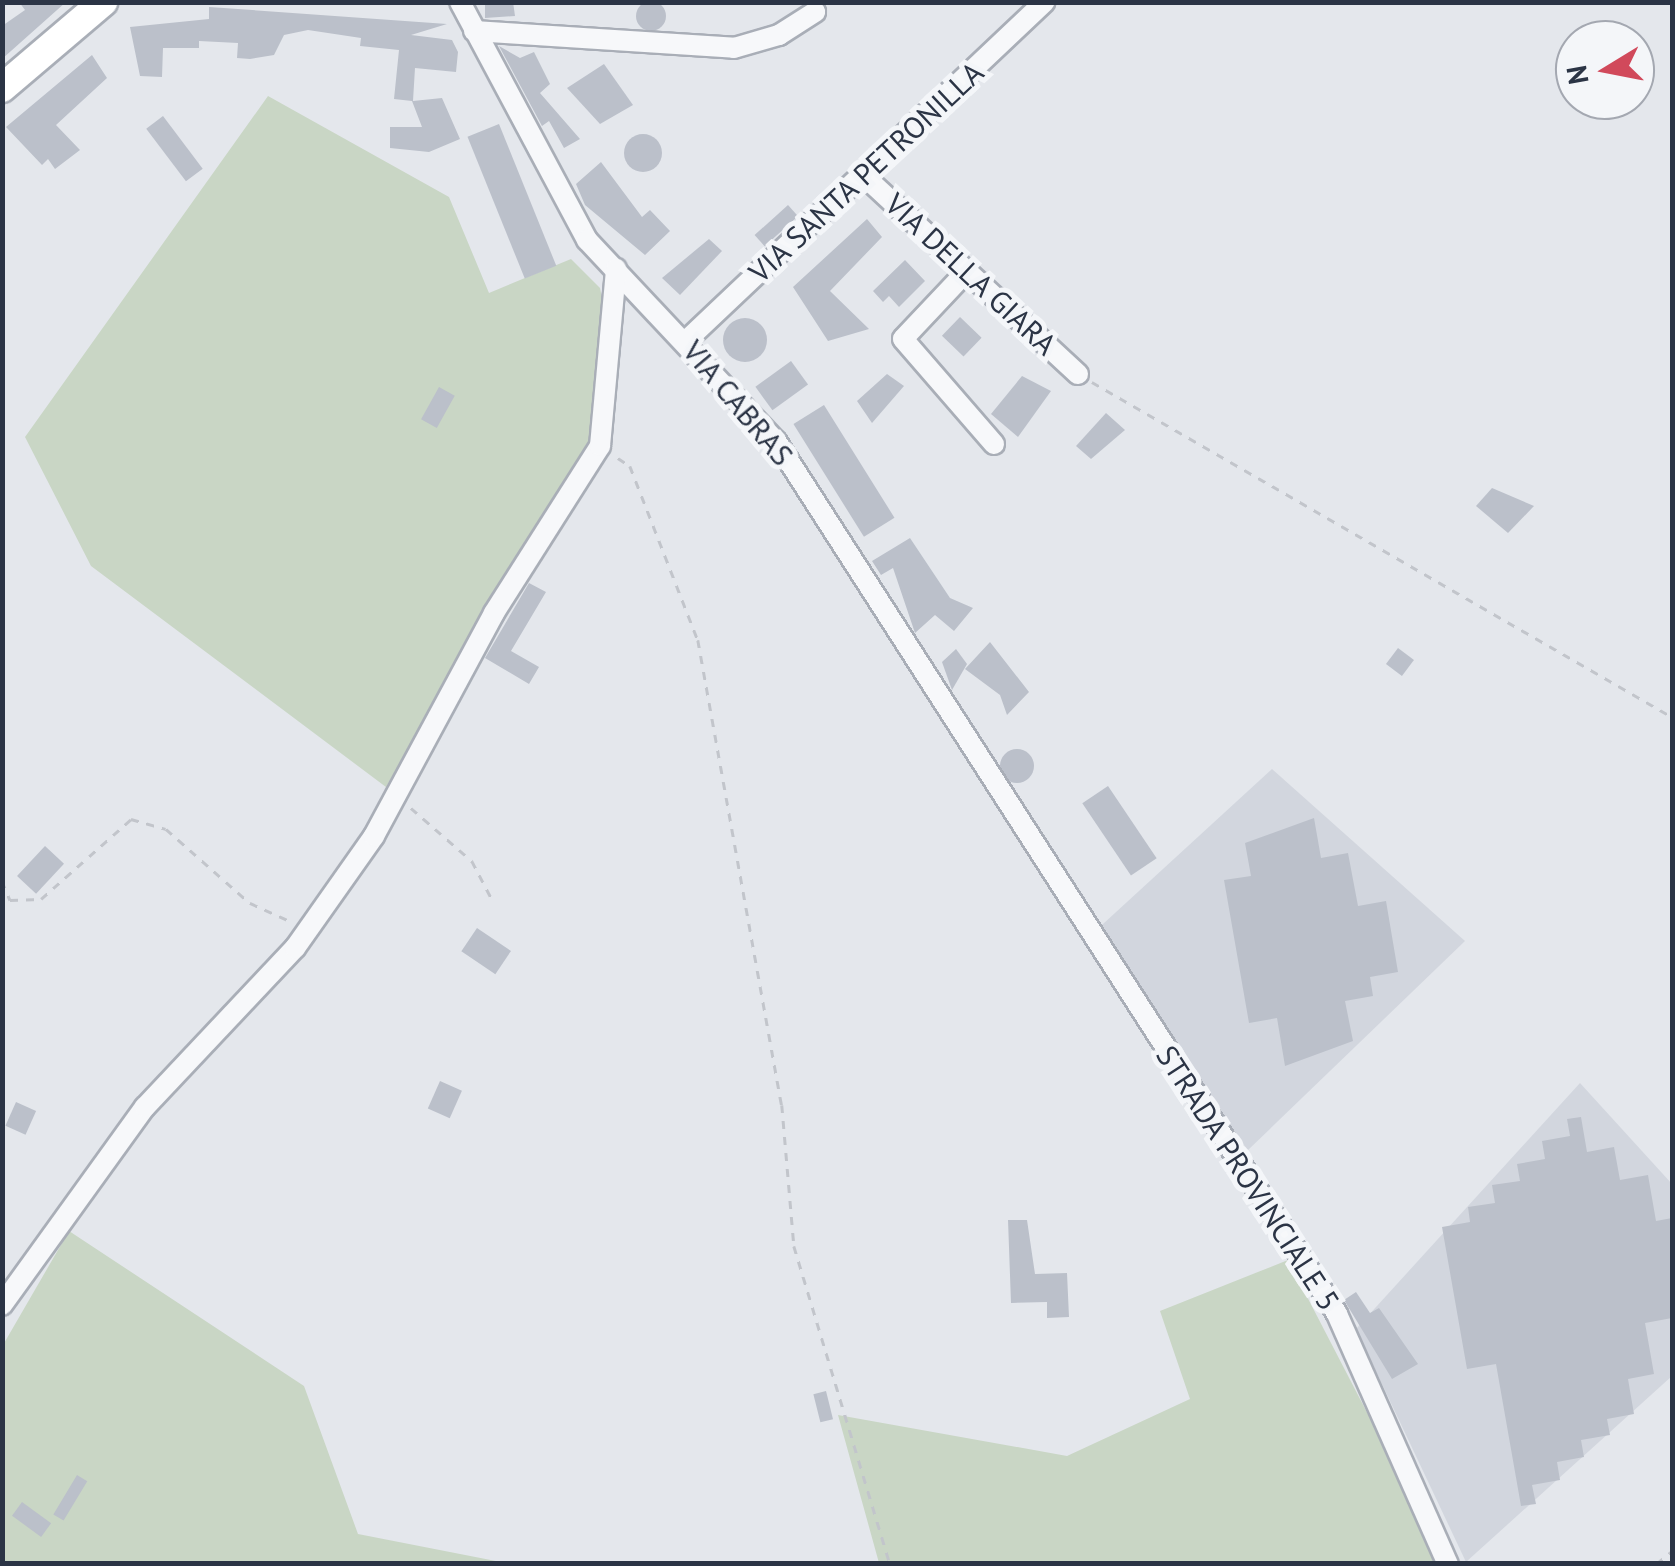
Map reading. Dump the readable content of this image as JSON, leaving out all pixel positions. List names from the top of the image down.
{
  "streets": {
    "street": [
      "VIA SANTA PETRONILLA",
      "VIA DELLA GIARA",
      "VIA CABRAS",
      "STRADA PROVINCIALE 5"
    ]
  },
  "crossings": [
    ["VIA SANTA PETRONILLA", "VIA DELLA GIARA"],
    ["VIA SANTA PETRONILLA", "VIA CABRAS"],
    ["VIA CABRAS", "STRADA PROVINCIALE 5"]
  ],
  "north": "left"
}
